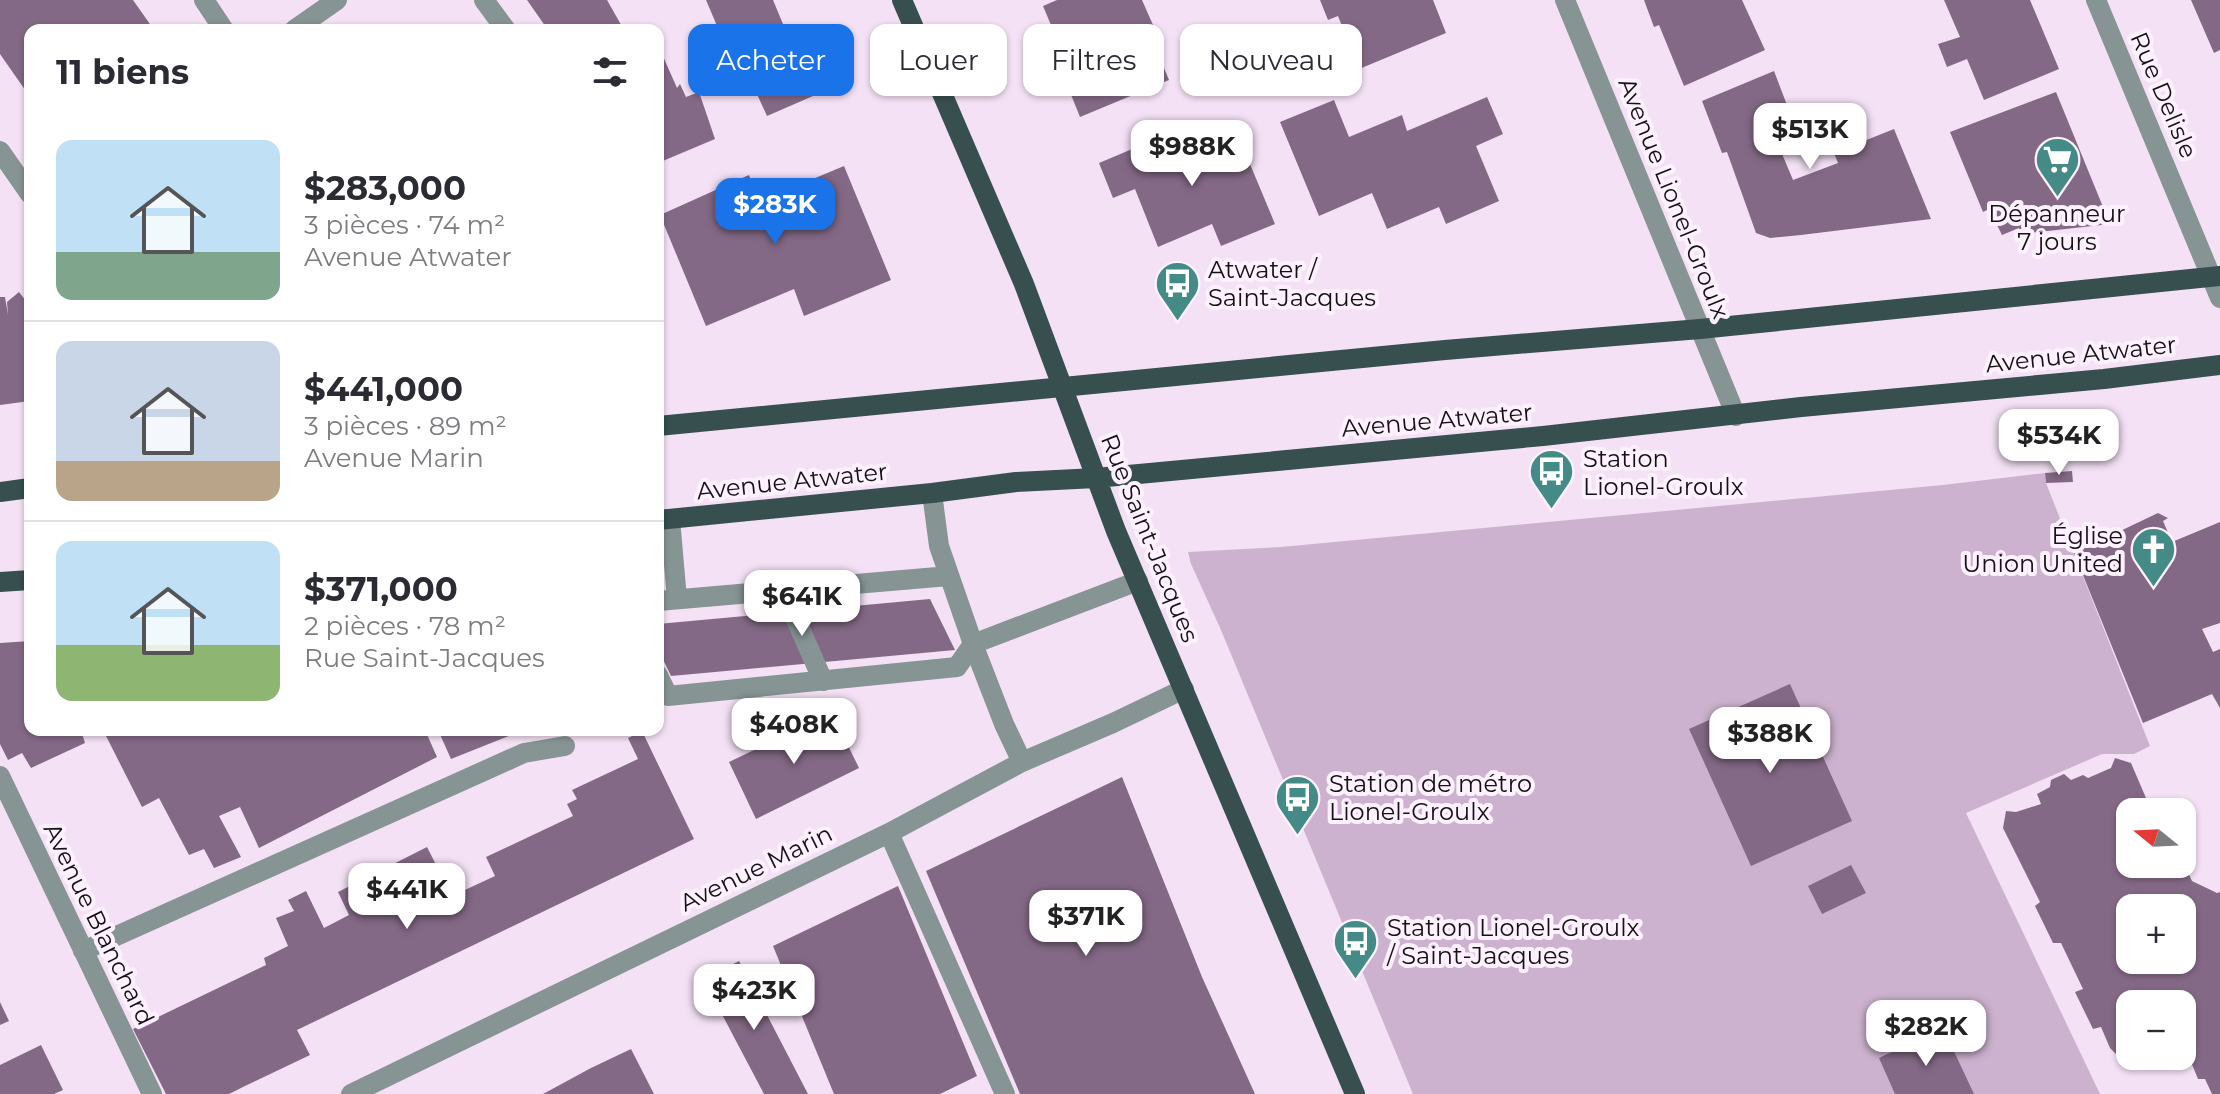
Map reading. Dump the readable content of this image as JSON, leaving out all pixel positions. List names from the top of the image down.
{
  "streets": {
    "main road": ["Avenue Atwater", "Rue Saint-Jacques"],
    "street": [
      "Rue Delisle",
      "Avenue Lionel-Groulx",
      "Avenue Marin",
      "Avenue Blanchard"
    ]
  },
  "crossings": [
    ["Avenue Lionel-Groulx", "Avenue Atwater"],
    ["Avenue Atwater", "Rue Saint-Jacques"],
    ["Rue Saint-Jacques", "Avenue Marin"]
  ],
  "places": {
    "supermarket": ["Dépanneur 7 jours"],
    "bus stop": [
      "Atwater / Saint-Jacques",
      "Station Lionel-Groulx",
      "Station de métro Lionel-Groulx",
      "Station Lionel-Groulx / Saint-Jacques"
    ],
    "church": ["Église Union United"]
  },
  "north": "left",
  "page": {
    "chip": [
      "Acheter",
      "Louer",
      "Filtres",
      "Nouveau"
    ],
    "heading": "11 biens",
    "price": [
      "$513K",
      "$988K",
      "$283K",
      "$534K",
      "$641K",
      "$408K",
      "$388K",
      "$441K",
      "$371K",
      "$423K",
      "$282K"
    ],
    "list": [
      {
        "name": "$283,000",
        "note": "3 pièces · 74 m² · Avenue Atwater"
      },
      {
        "name": "$441,000",
        "note": "3 pièces · 89 m² · Avenue Marin"
      },
      {
        "name": "$371,000",
        "note": "2 pièces · 78 m² · Rue Saint-Jacques"
      }
    ],
    "map_buttons": ["+", "−"]
  }
}
